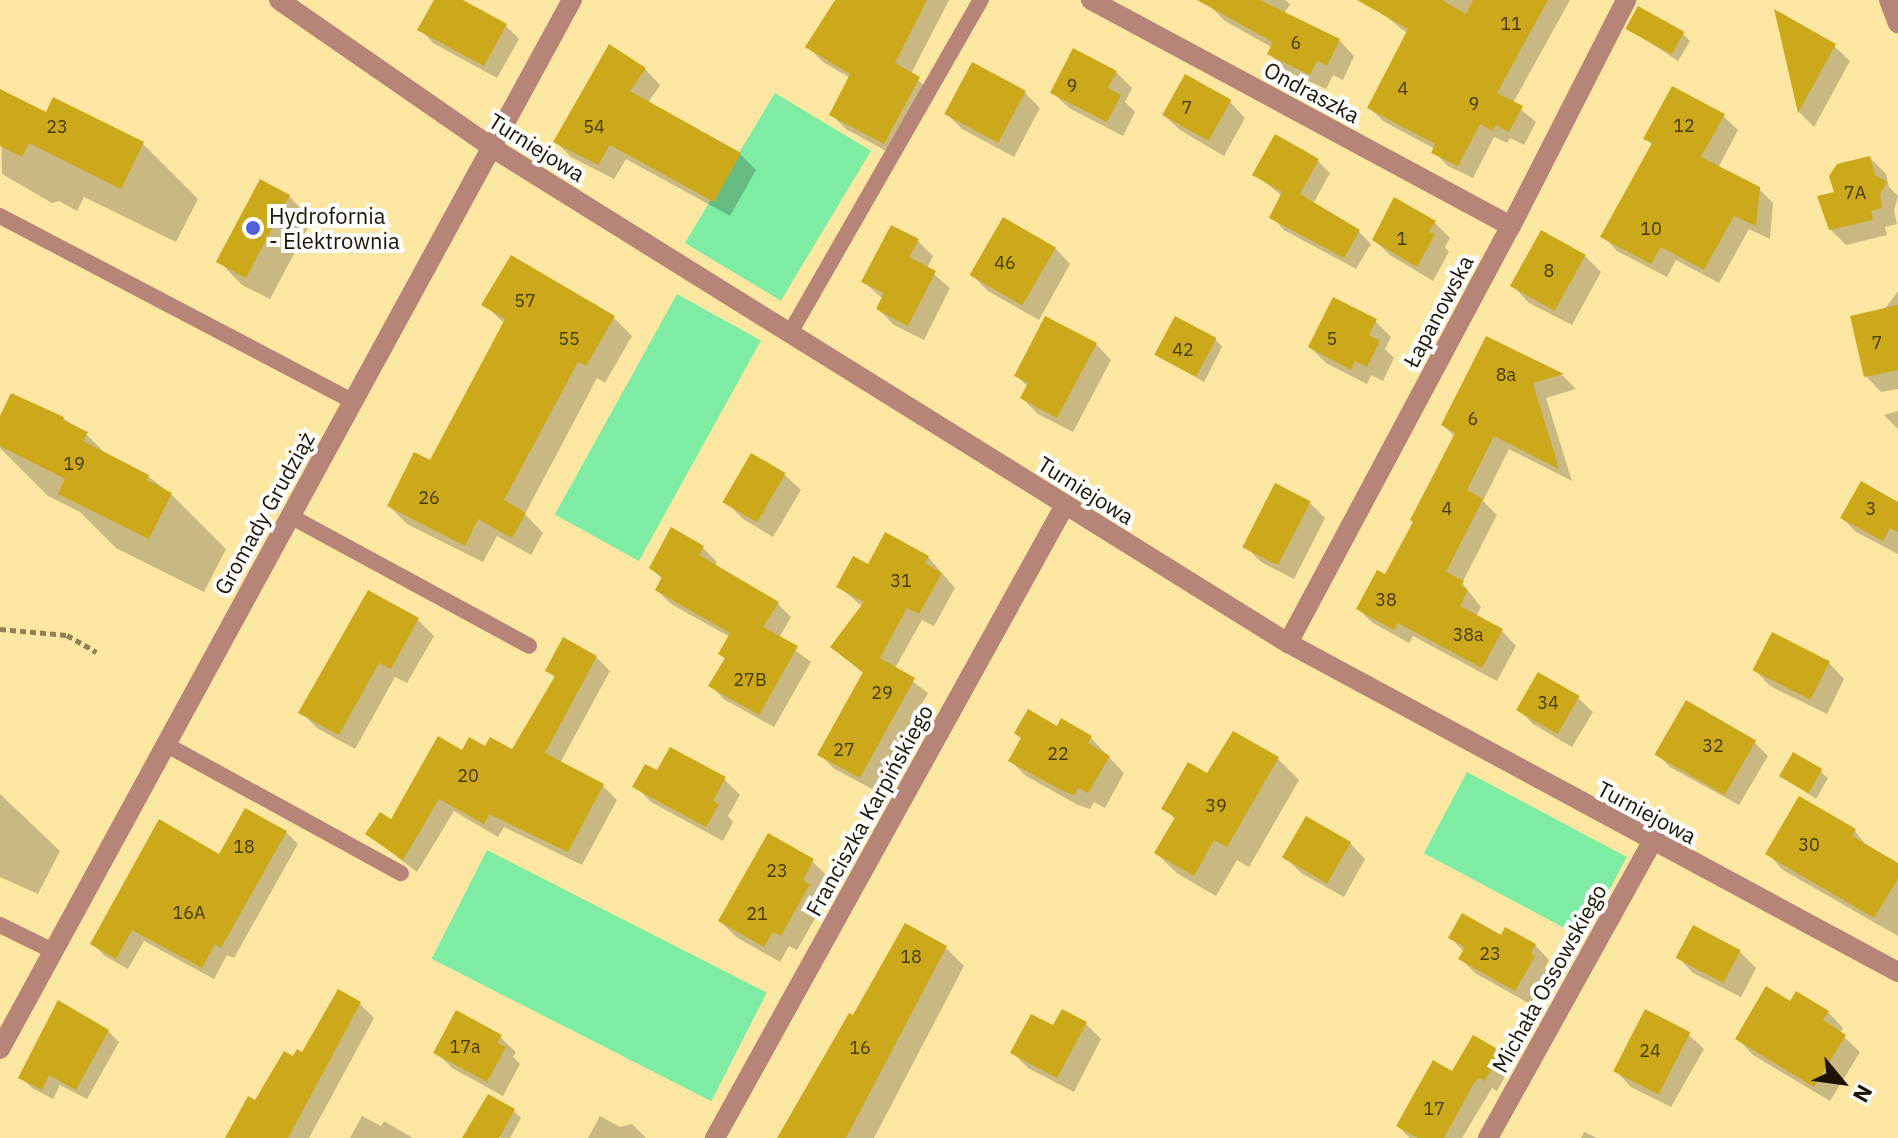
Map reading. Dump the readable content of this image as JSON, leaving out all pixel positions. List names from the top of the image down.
{
  "streets": {
    "street": [
      "Ondraszka",
      "Turniejowa",
      "Łapanowska",
      "Gromady Grudziąż",
      "Franciszka Karpińskiego",
      "Michała Ossowskiego"
    ]
  },
  "crossings": [
    ["Ondraszka", "Łapanowska"],
    ["Turniejowa", "Łapanowska"],
    ["Turniejowa", "Gromady Grudziąż"],
    ["Turniejowa", "Franciszka Karpińskiego"],
    ["Turniejowa", "Michała Ossowskiego"]
  ],
  "places": ["Hydrofornia - Elektrownia"],
  "house_numbers": [
    "11",
    "6",
    "9",
    "4",
    "9",
    "7",
    "12",
    "23",
    "54",
    "7A",
    "10",
    "1",
    "46",
    "8",
    "57",
    "55",
    "5",
    "7",
    "42",
    "8a",
    "6",
    "19",
    "26",
    "4",
    "3",
    "31",
    "38",
    "38a",
    "27B",
    "29",
    "34",
    "32",
    "27",
    "22",
    "20",
    "39",
    "30",
    "18",
    "23",
    "16A",
    "21",
    "23",
    "18",
    "17a",
    "16",
    "24",
    "17"
  ],
  "north": "bottom right"
}
